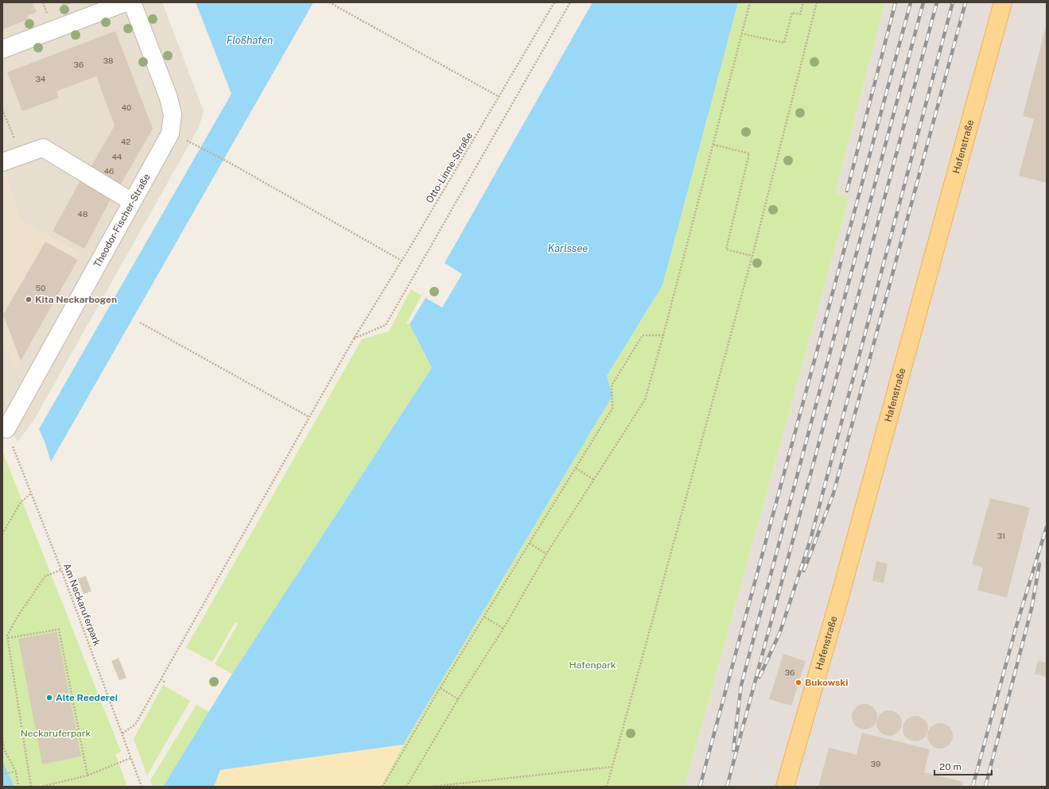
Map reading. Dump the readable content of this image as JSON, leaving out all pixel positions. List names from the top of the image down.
{
  "streets": {
    "main road": ["Hafenstraße"],
    "street": ["Theodor-Fischer-Straße"],
    "path": ["Otto-Linne-Straße", "Am Neckaruferpark"]
  },
  "crossings": [
    ["Otto-Linne-Straße", "Am Neckaruferpark"],
    ["Theodor-Fischer-Straße", "Am Neckaruferpark"]
  ],
  "water": ["Floßhafen", "Karlssee"],
  "parks": ["Hafenpark", "Neckaruferpark"],
  "places": ["Kita Neckarbogen", "Bukowski", "Alte Reederei"],
  "house_numbers": [
    "38",
    "36",
    "34",
    "40",
    "42",
    "44",
    "46",
    "48",
    "50",
    "31",
    "36",
    "39"
  ],
  "scale_bar": "20 m"
}
